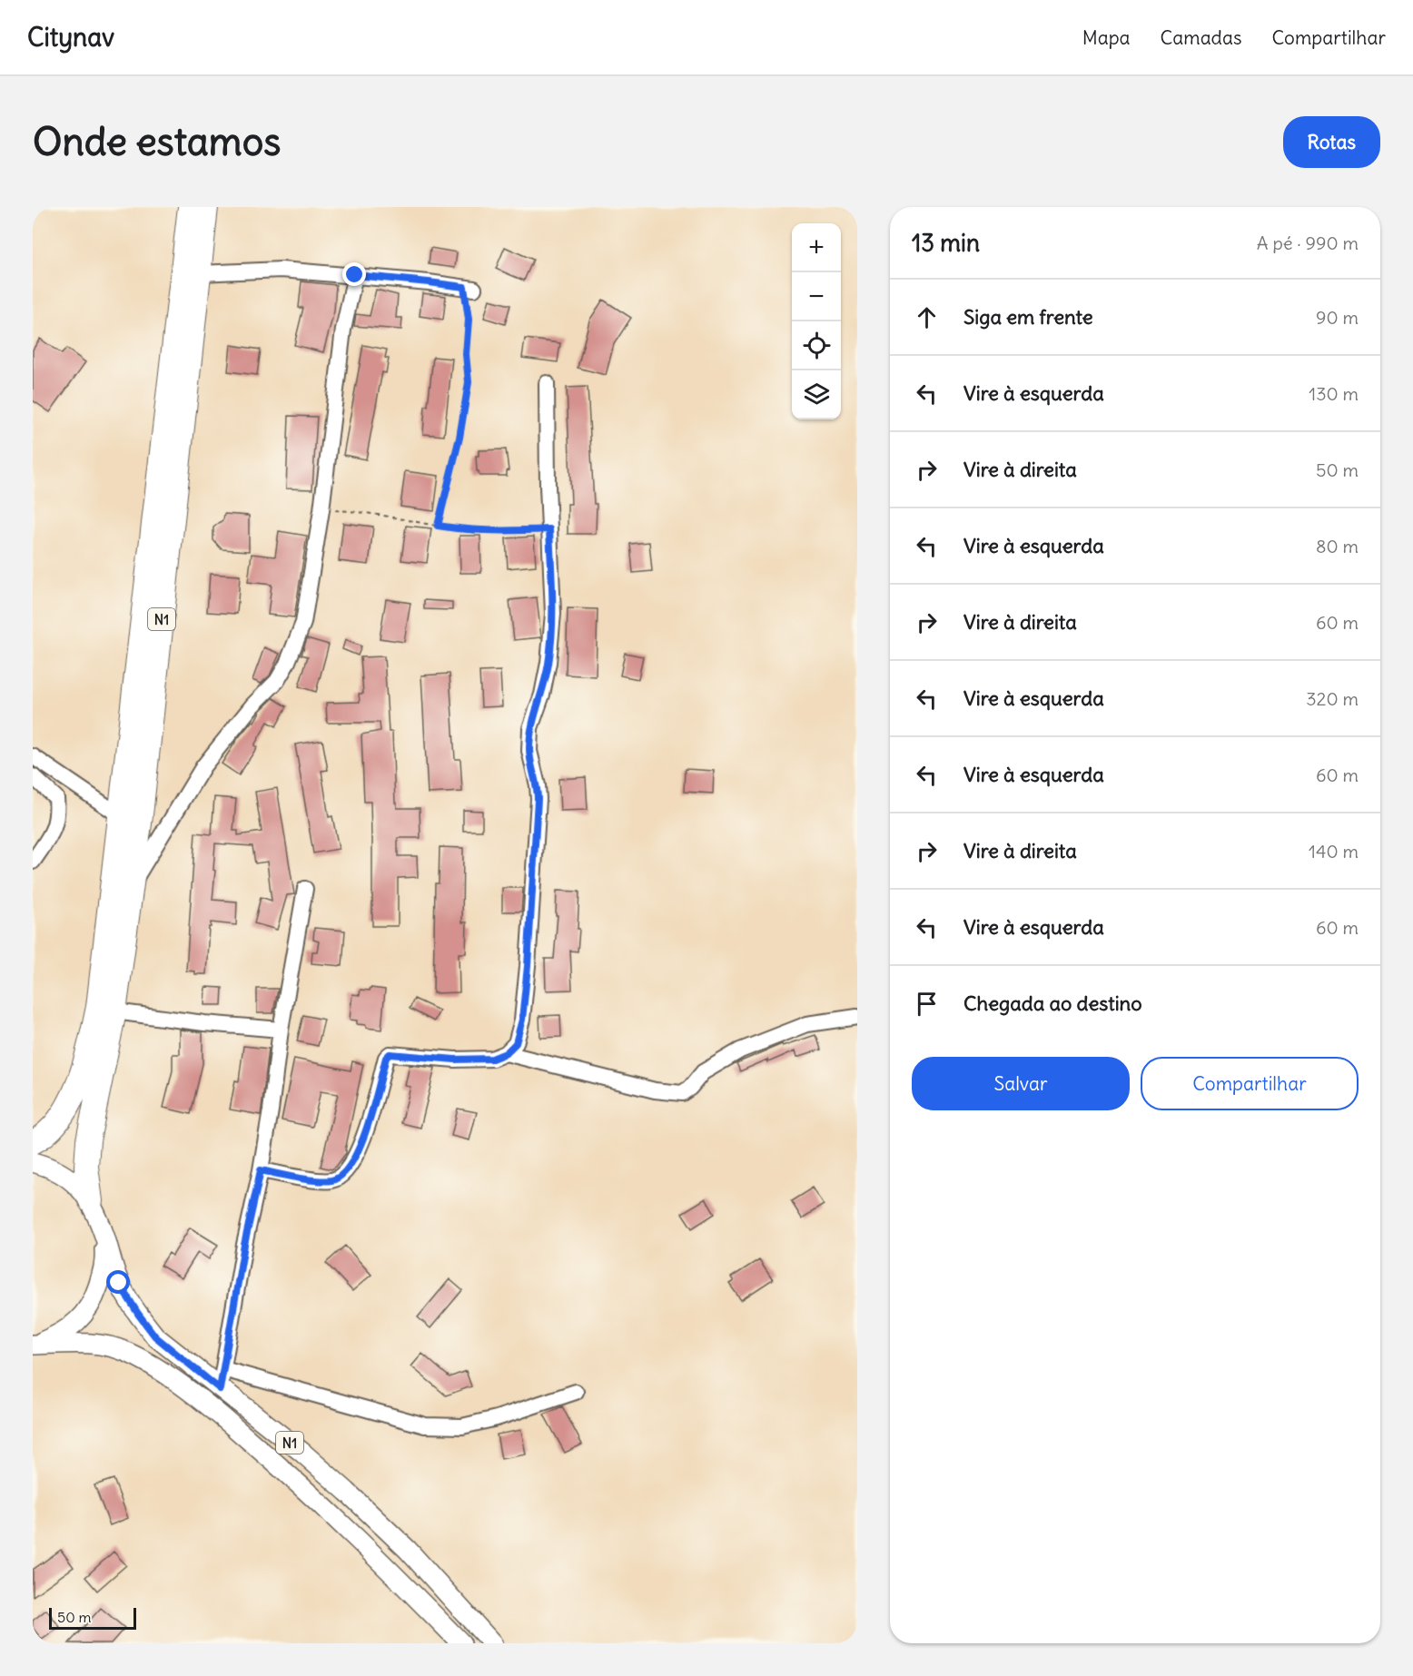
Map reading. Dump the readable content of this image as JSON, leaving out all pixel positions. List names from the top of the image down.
{
  "streets": {
    "highway": ["N1"]
  },
  "scale_bar": "50 m",
  "page": {
    "header": "Citynav",
    "nav": ["Mapa", "Camadas", "Compartilhar"],
    "buttons": [
      "Rotas",
      ["Salvar", "Compartilhar"]
    ],
    "title": "Onde estamos",
    "heading": ["13 min", "A pé · 990 m"],
    "map_buttons": ["+", "−"],
    "list": [
      ["Siga em frente", "90 m"],
      ["Vire à esquerda", "130 m"],
      ["Vire à direita", "50 m"],
      ["Vire à esquerda", "80 m"],
      ["Vire à direita", "60 m"],
      ["Vire à esquerda", "320 m"],
      ["Vire à esquerda", "60 m"],
      ["Vire à direita", "140 m"],
      ["Vire à esquerda", "60 m"],
      "Chegada ao destino"
    ],
    "scale": "50 m"
  }
}
